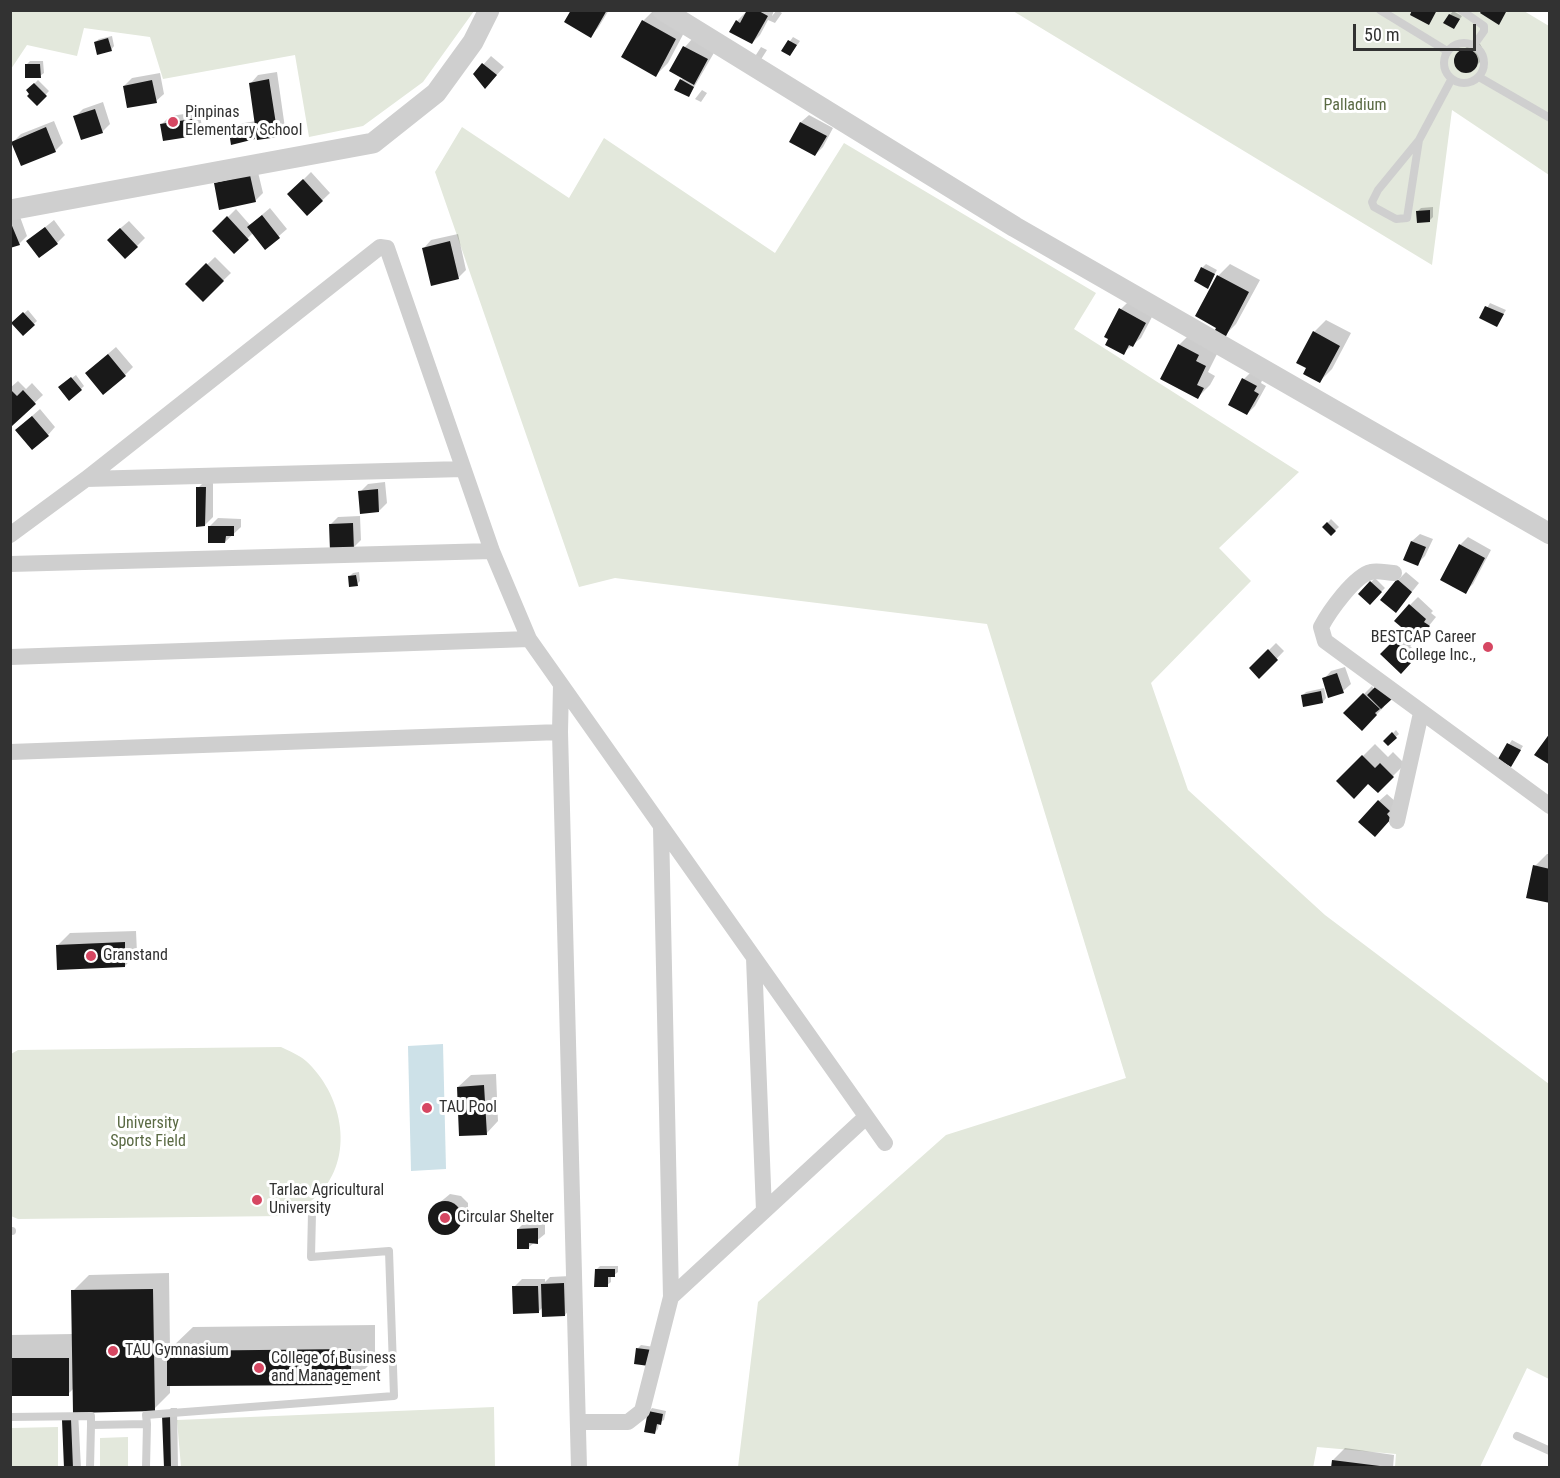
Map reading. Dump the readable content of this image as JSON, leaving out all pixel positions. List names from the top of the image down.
{
  "parks": ["Palladium", "University Sports Field"],
  "places": [
    "Pinpinas Elementary School",
    "BESTCAP Career College Inc.,",
    "Granstand",
    "TAU Pool",
    "Tarlac Agricultural University",
    "Circular Shelter",
    "TAU Gymnasium",
    "College of Business and Management"
  ],
  "scale_bar": "50 m"
}
